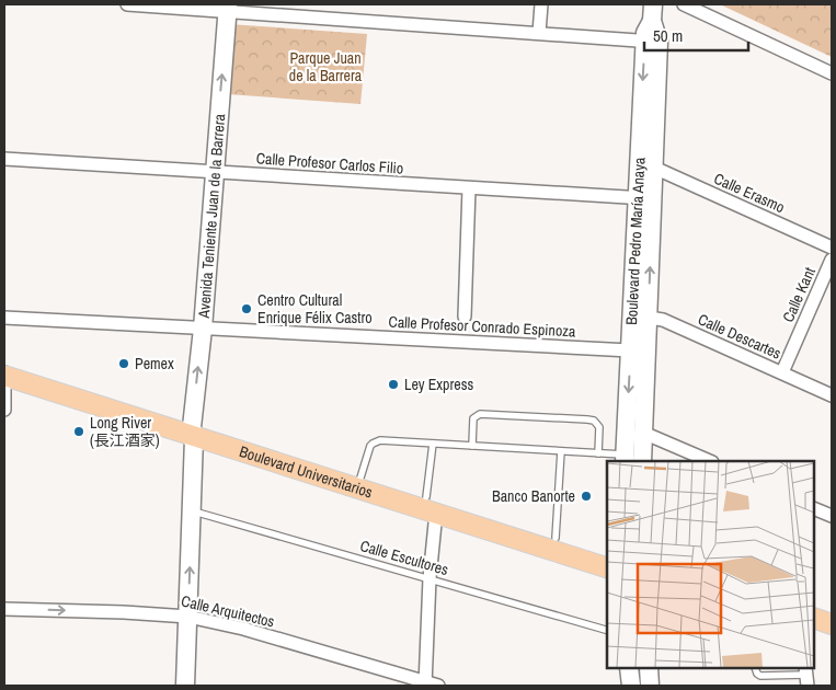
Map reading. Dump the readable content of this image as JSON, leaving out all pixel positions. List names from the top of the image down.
{
  "streets": {
    "main road": ["Boulevard Universitarios"],
    "street": [
      "Calle Profesor Carlos Filio",
      "Calle Erasmo",
      "Avenida Teniente Juan de la Barrera",
      "Boulevard Pedro María Anaya",
      "Calle Kant",
      "Calle Profesor Conrado Espinoza",
      "Calle Descartes",
      "Calle Arquitectos"
    ],
    "lane": ["Calle Escultores"]
  },
  "crossings": [
    ["Calle Profesor Carlos Filio", "Avenida Teniente Juan de la Barrera"],
    ["Calle Profesor Carlos Filio", "Boulevard Pedro María Anaya"],
    ["Calle Erasmo", "Boulevard Pedro María Anaya"],
    ["Avenida Teniente Juan de la Barrera", "Calle Profesor Conrado Espinoza"],
    ["Avenida Teniente Juan de la Barrera", "Boulevard Universitarios"],
    ["Avenida Teniente Juan de la Barrera", "Calle Escultores"],
    ["Avenida Teniente Juan de la Barrera", "Calle Arquitectos"],
    ["Boulevard Pedro María Anaya", "Calle Profesor Conrado Espinoza"],
    ["Boulevard Pedro María Anaya", "Calle Descartes"],
    ["Calle Kant", "Calle Descartes"]
  ],
  "one_way": ["Avenida Teniente Juan de la Barrera", "Calle Arquitectos"],
  "parks": ["Parque Juan de la Barrera"],
  "places": [
    "Centro Cultural Enrique Félix Castro",
    "Pemex",
    "Ley Express",
    "Long River (長江酒家)",
    "Banco Banorte"
  ],
  "scale_bar": "50 m"
}
